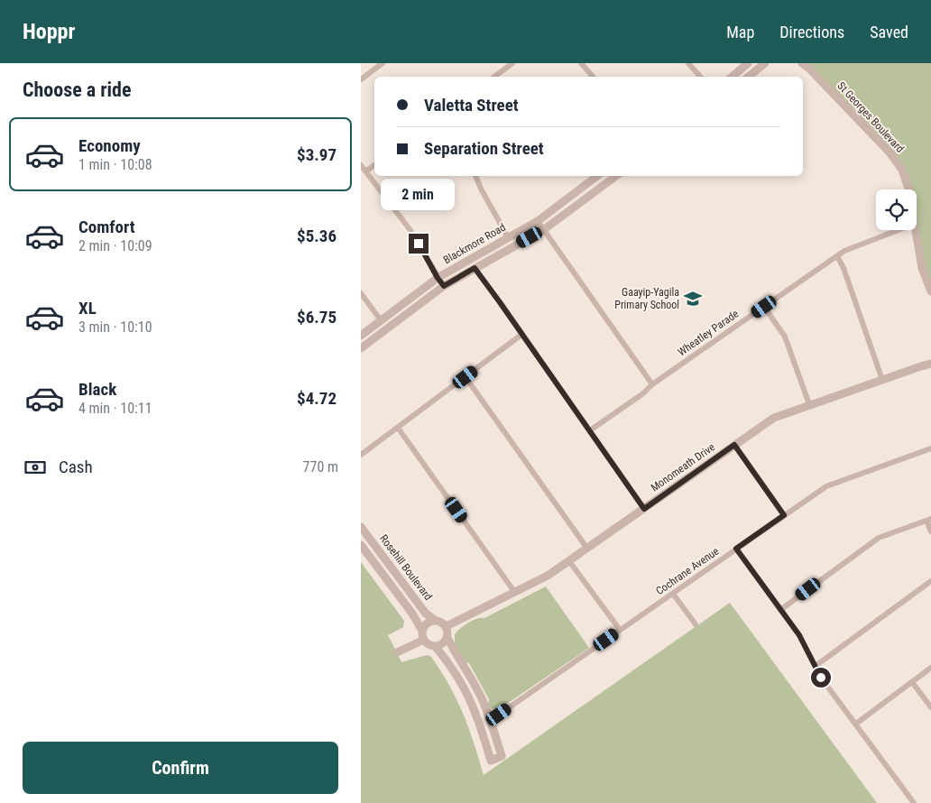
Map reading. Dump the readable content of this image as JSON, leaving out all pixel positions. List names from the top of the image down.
{
  "streets": {
    "street": [
      "St Georges Boulevard",
      "Blackmore Road",
      "Wheatley Parade",
      "Monomeath Drive",
      "Rosehill Boulevard",
      "Cochrane Avenue"
    ]
  },
  "crossings": [
    ["Monomeath Drive", "Rosehill Boulevard"]
  ],
  "places": {
    "school or university": ["Gaayip-Yagila Primary School"]
  },
  "page": {
    "header": "Hoppr",
    "nav": ["Map", "Directions", "Saved"],
    "heading": "Choose a ride",
    "banner": ["Valetta Street", "Separation Street"],
    "list": [
      {
        "name": "Economy",
        "note": "1 min · 10:08",
        "value": "$3.97"
      },
      {
        "name": "Comfort",
        "note": "2 min · 10:09",
        "value": "$5.36"
      },
      {
        "name": "XL",
        "note": "3 min · 10:10",
        "value": "$6.75"
      },
      {
        "name": "Black",
        "note": "4 min · 10:11",
        "value": "$4.72"
      }
    ],
    "bubble": "2 min",
    "pay": ["Cash", "770 m"],
    "buttons": "Confirm"
  }
}
